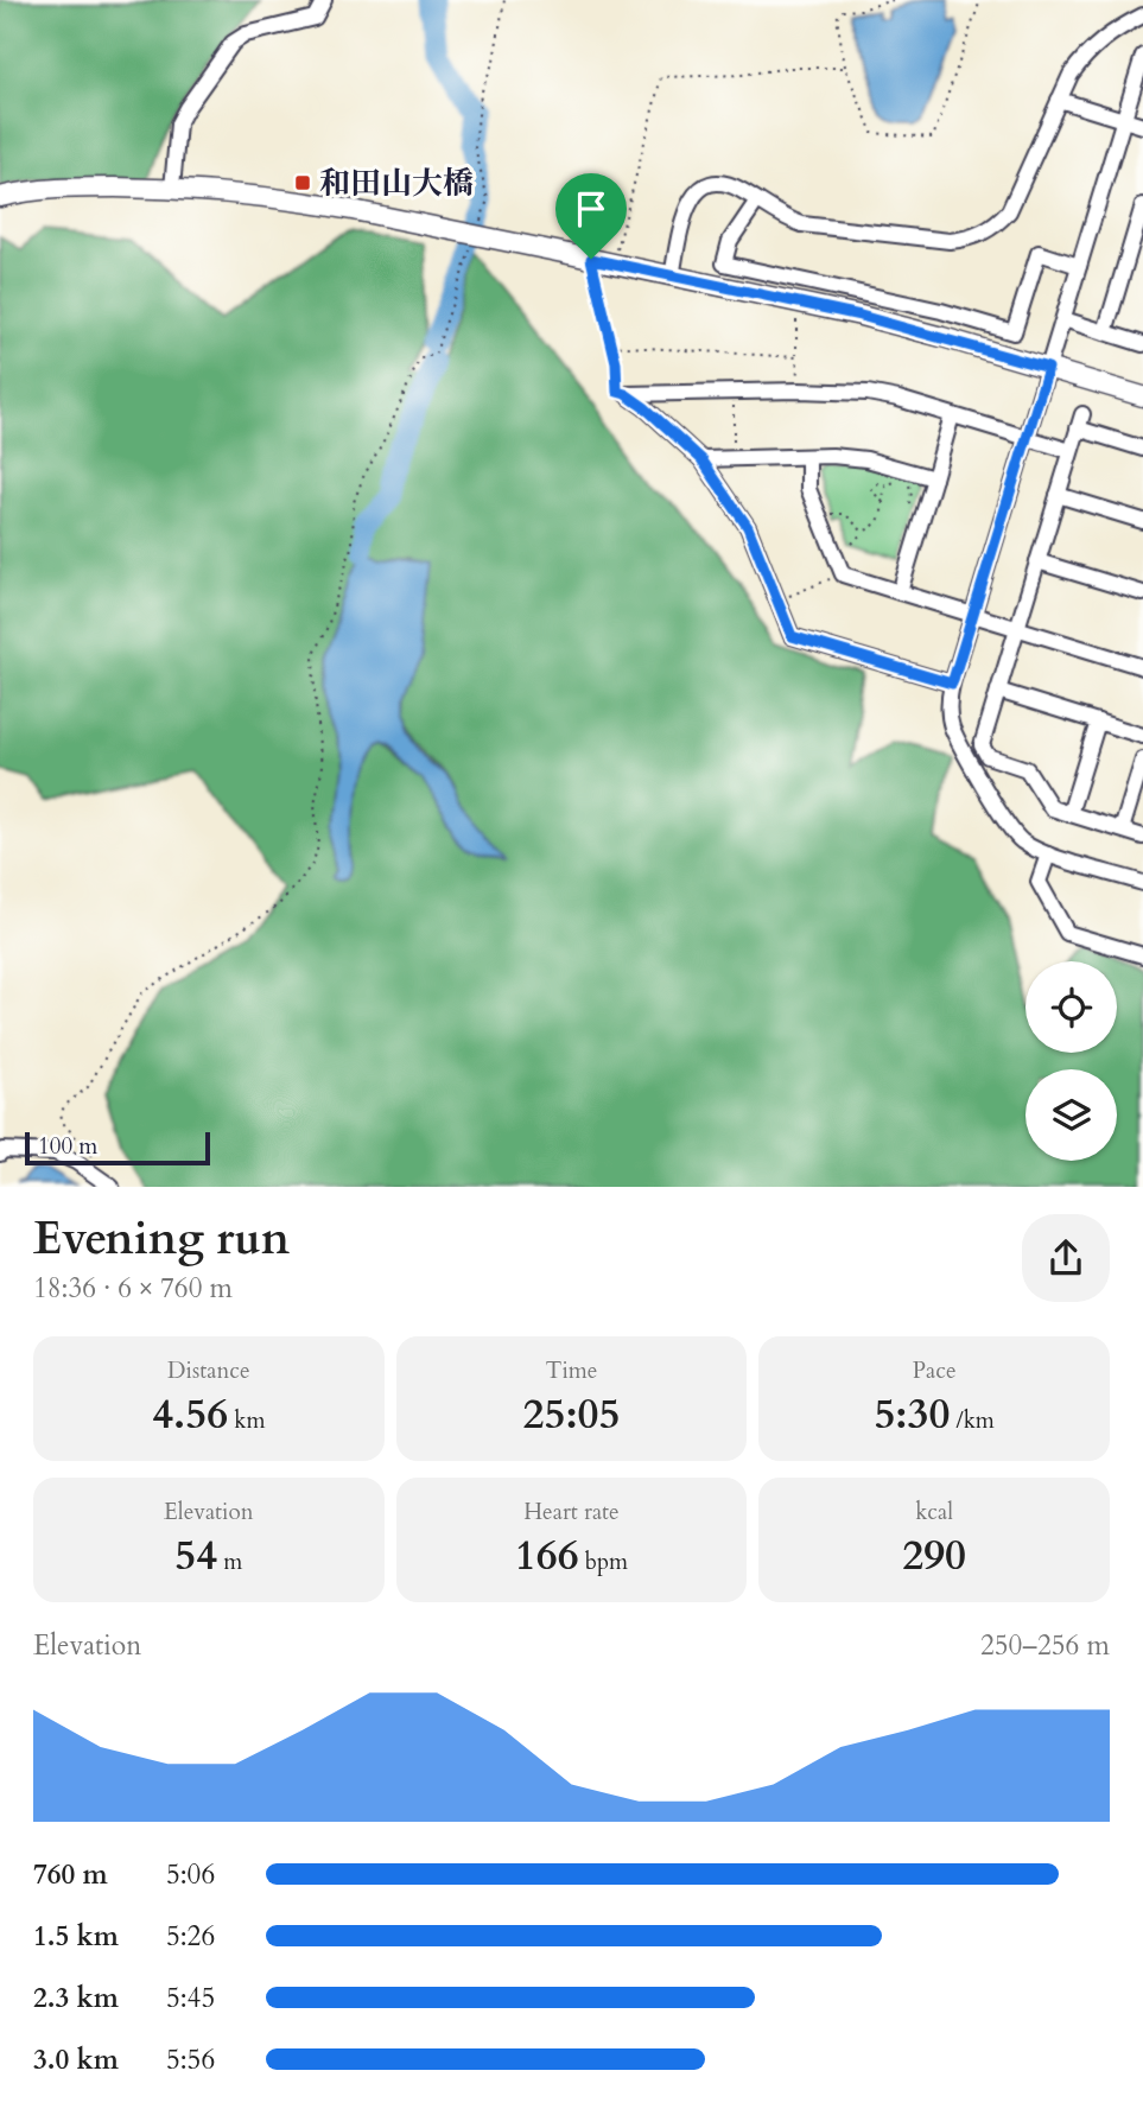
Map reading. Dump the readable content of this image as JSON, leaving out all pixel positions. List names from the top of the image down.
{
  "places": {
    "transit": ["和田山大橋"]
  },
  "scale_bar": "100 m",
  "page": {
    "scale": "100 m",
    "heading": ["Evening run", "18:36 · 6 × 760 m"],
    "stats": [
      ["Distance", "4.56 km"],
      ["Time", "25:05"],
      ["Pace", "5:30 /km"],
      ["Elevation", "54 m"],
      ["Heart rate", "166 bpm"],
      ["kcal", "290"]
    ],
    "chart": ["Elevation", "250–256 m"],
    "list": [
      {
        "name": "760 m",
        "note": "5:06"
      },
      {
        "name": "1.5 km",
        "note": "5:26"
      },
      {
        "name": "2.3 km",
        "note": "5:45"
      },
      {
        "name": "3.0 km",
        "note": "5:56"
      }
    ]
  }
}
